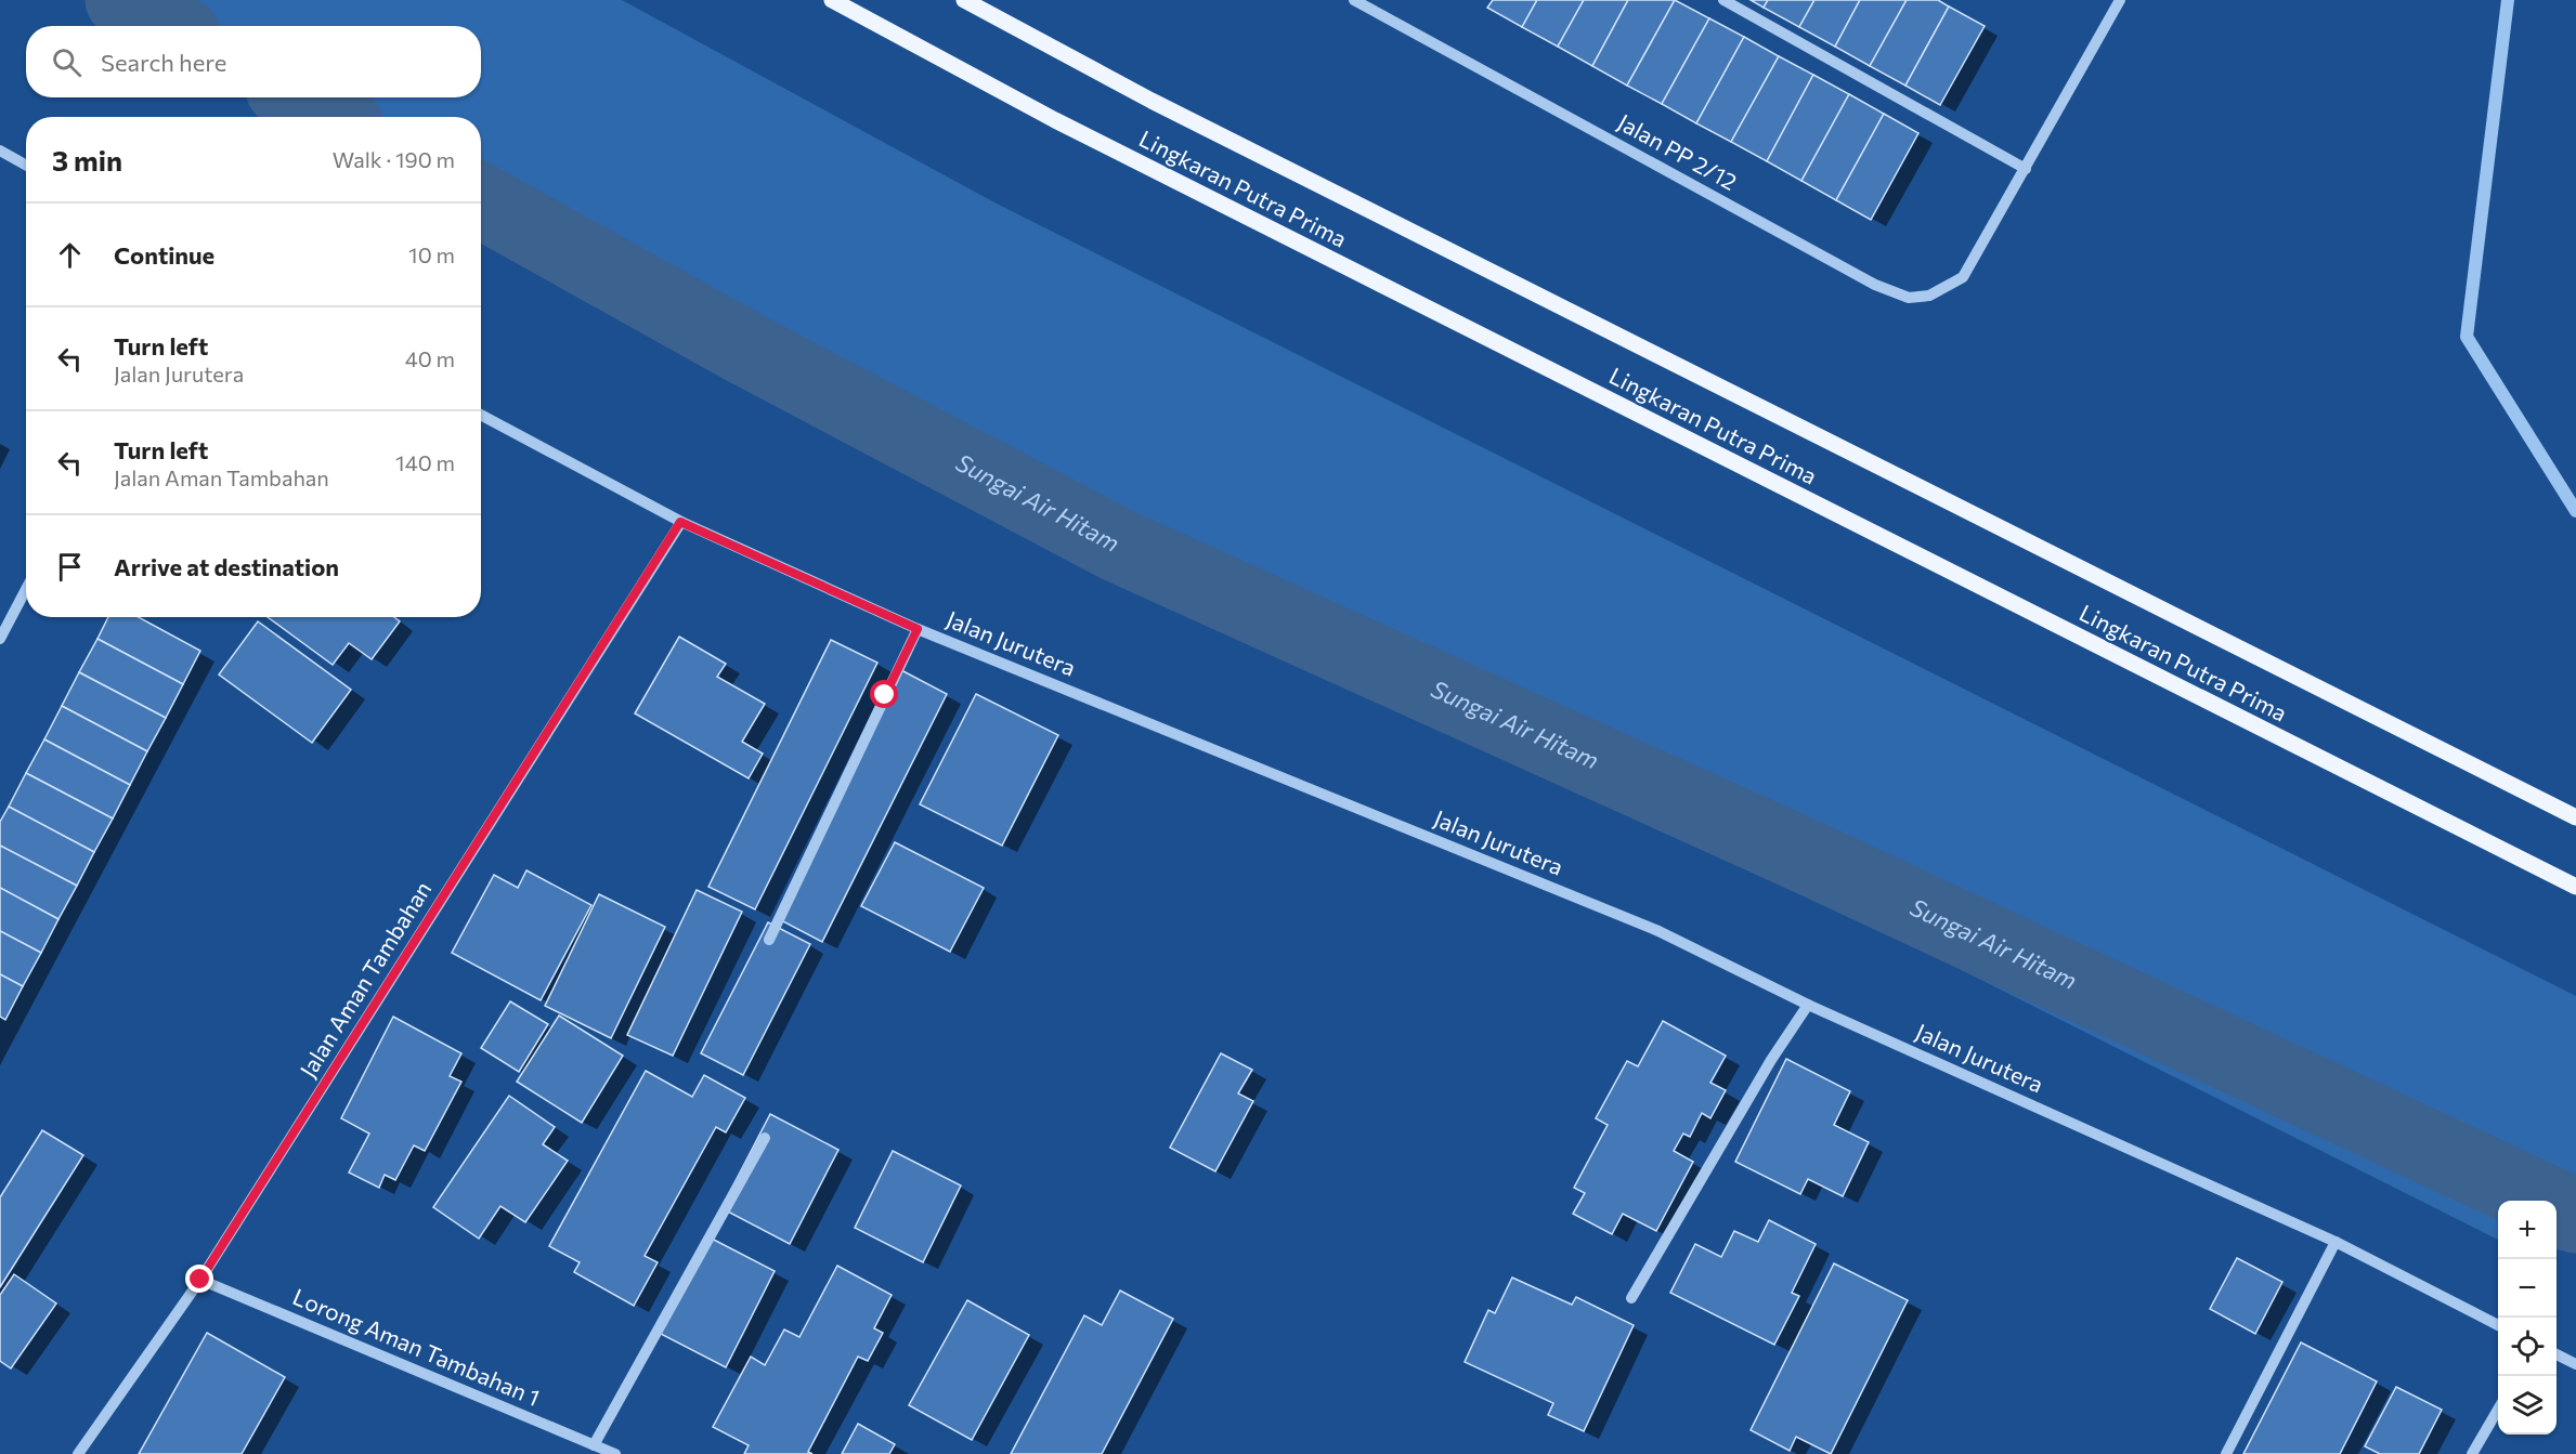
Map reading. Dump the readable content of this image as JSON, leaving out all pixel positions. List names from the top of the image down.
{
  "streets": {
    "main road": ["Lingkaran Putra Prima"],
    "street": [
      "Jalan PP 2/12",
      "Jalan Jurutera",
      "Jalan Aman Tambahan",
      "Lorong Aman Tambahan 1"
    ]
  },
  "crossings": [
    ["Jalan Jurutera", "Jalan Aman Tambahan"],
    ["Jalan Aman Tambahan", "Lorong Aman Tambahan 1"]
  ],
  "water": ["Sungai Air Hitam"],
  "page": {
    "search": "Search here",
    "heading": ["3 min", "Walk · 190 m"],
    "list": [
      ["Continue", "10 m"],
      ["Turn left", "Jalan Jurutera", "40 m"],
      ["Turn left", "Jalan Aman Tambahan", "140 m"],
      "Arrive at destination"
    ],
    "map_buttons": ["+", "−"]
  }
}
